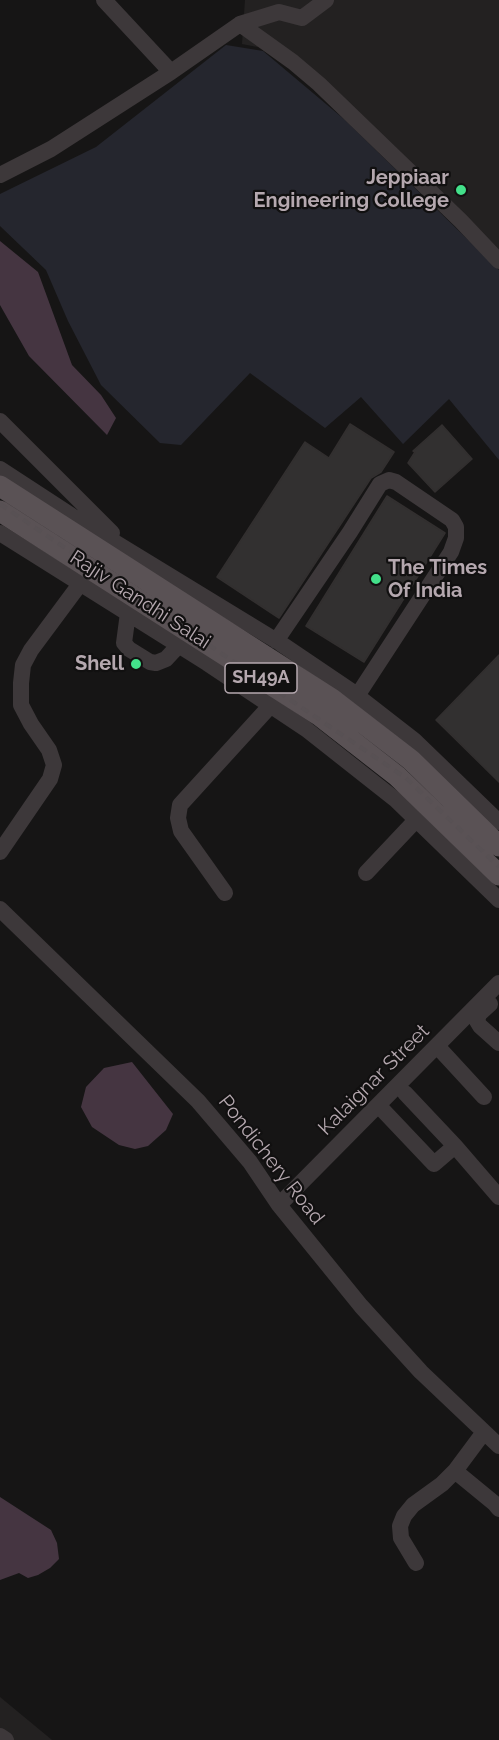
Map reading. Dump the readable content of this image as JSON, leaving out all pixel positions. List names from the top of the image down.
{
  "streets": {
    "main road": ["Rajiv Gandhi Salai", "SH49A"],
    "street": ["Kalaignar Street", "Pondichery Road"]
  },
  "crossings": [
    ["Kalaignar Street", "Pondichery Road"]
  ],
  "places": ["Jeppiaar Engineering College", "The Times Of India", "Shell"]
}
